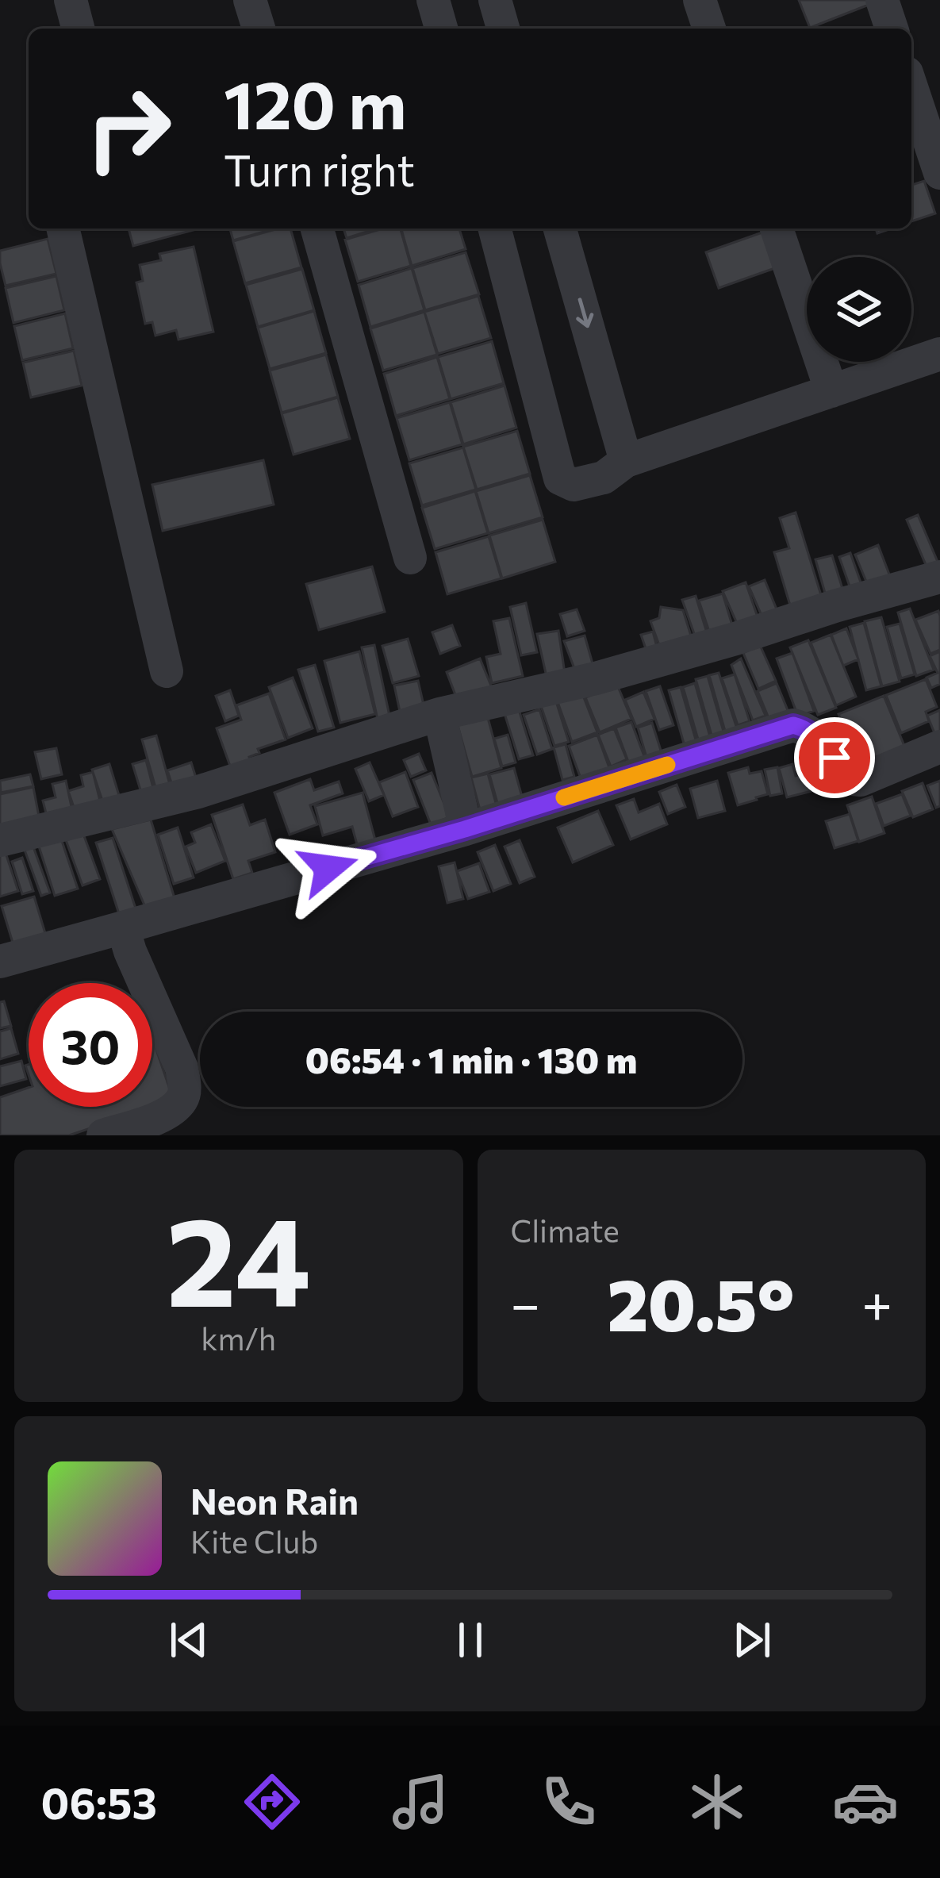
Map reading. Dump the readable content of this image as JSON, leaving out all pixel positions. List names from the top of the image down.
{
  "page": {
    "turn": ["120 m", "Turn right"],
    "limit": "30",
    "trip": "06:54 · 1 min · 130 m",
    "tile": [
      ["24", "km/h"],
      "Climate"
    ],
    "heat": ["−", "20.5°", "+"],
    "song": ["Neon Rain", "Kite Club"],
    "tabs": "06:53"
  }
}
